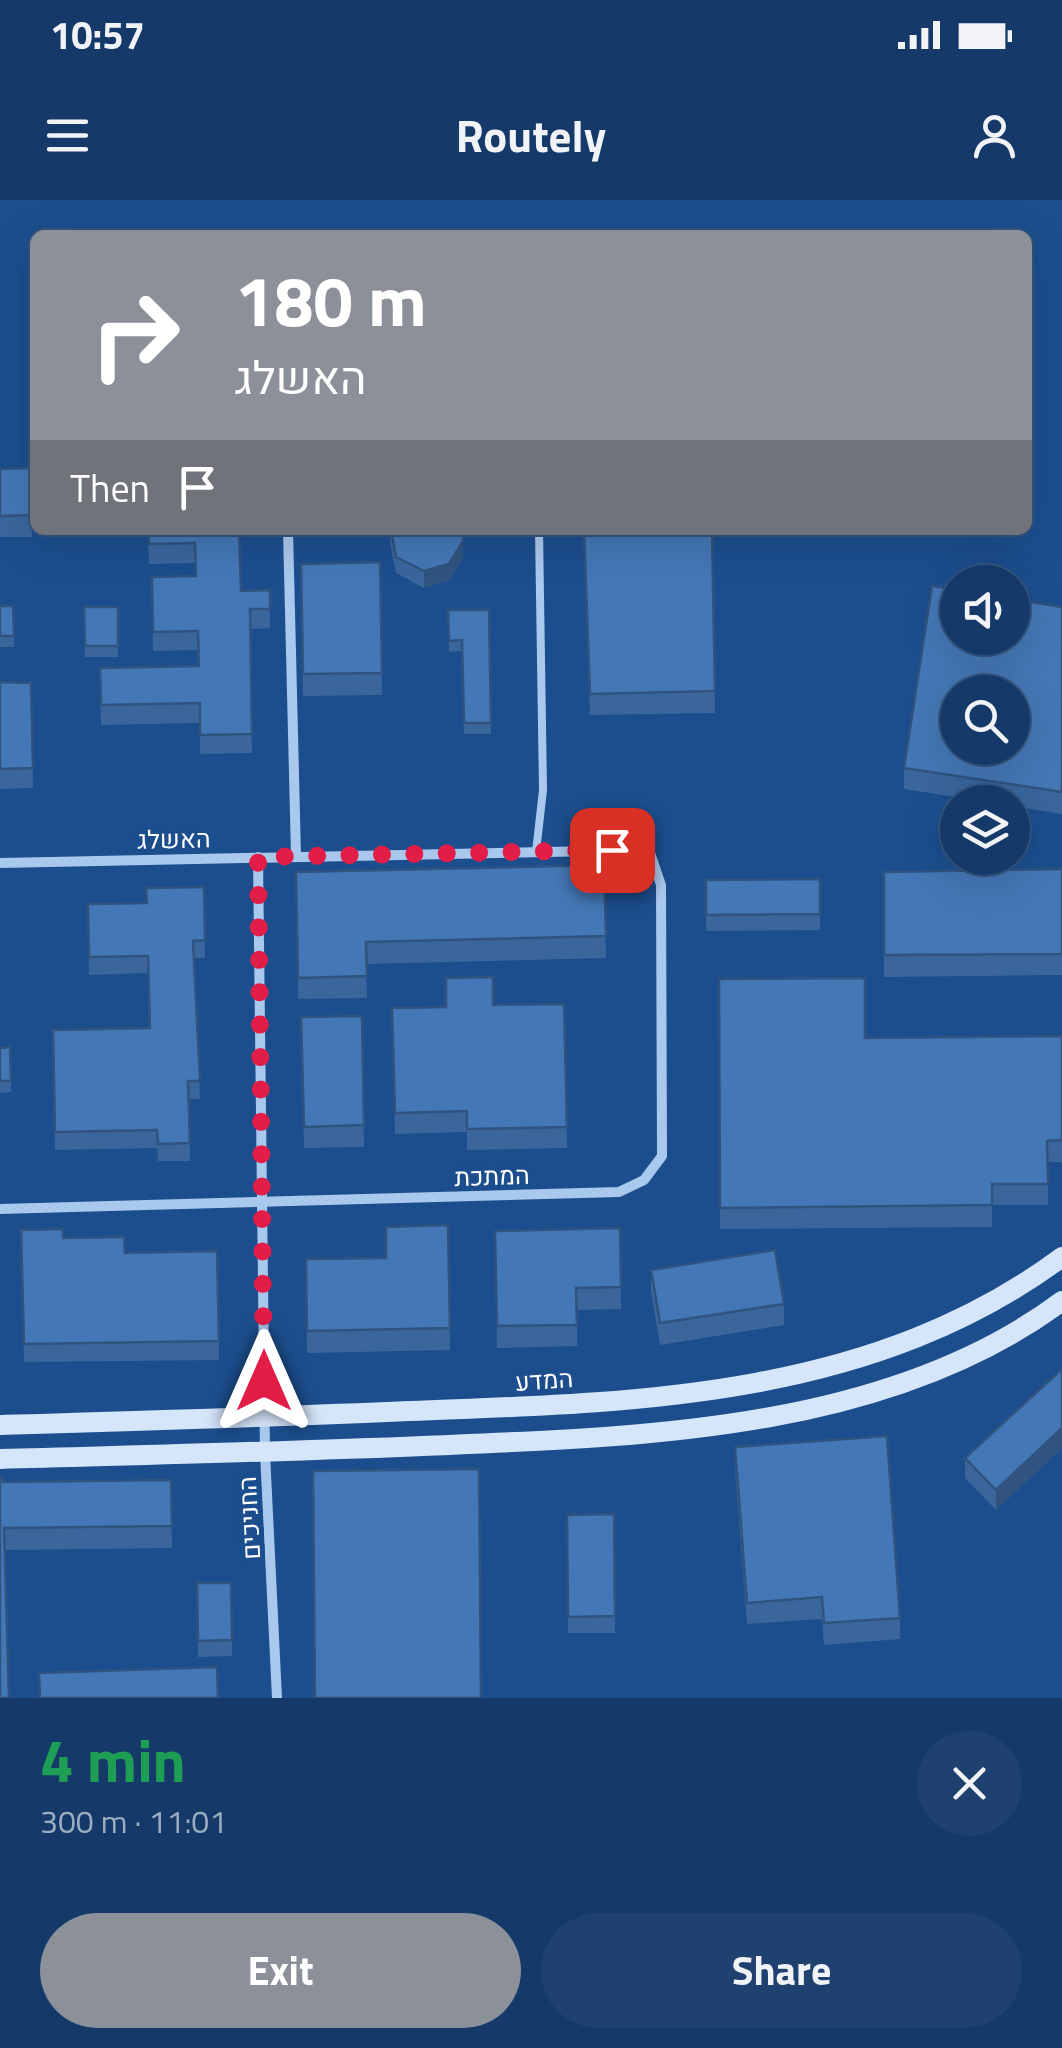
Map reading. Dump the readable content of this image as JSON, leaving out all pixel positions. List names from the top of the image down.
{
  "streets": {
    "street": [
      "האשלג",
      "המתכת",
      "המדע",
      "החניכים"
    ]
  },
  "crossings": [
    ["האשלג", "המתכת"],
    ["האשלג", "החניכים"],
    ["המתכת", "החניכים"],
    ["המדע", "החניכים"]
  ],
  "page": {
    "status": "10:57",
    "header": "Routely",
    "turn": ["180 m", "האשלג"],
    "then": "Then",
    "heading": ["4 min", "300 m · 11:01"],
    "buttons": ["Exit", "Share"]
  }
}
